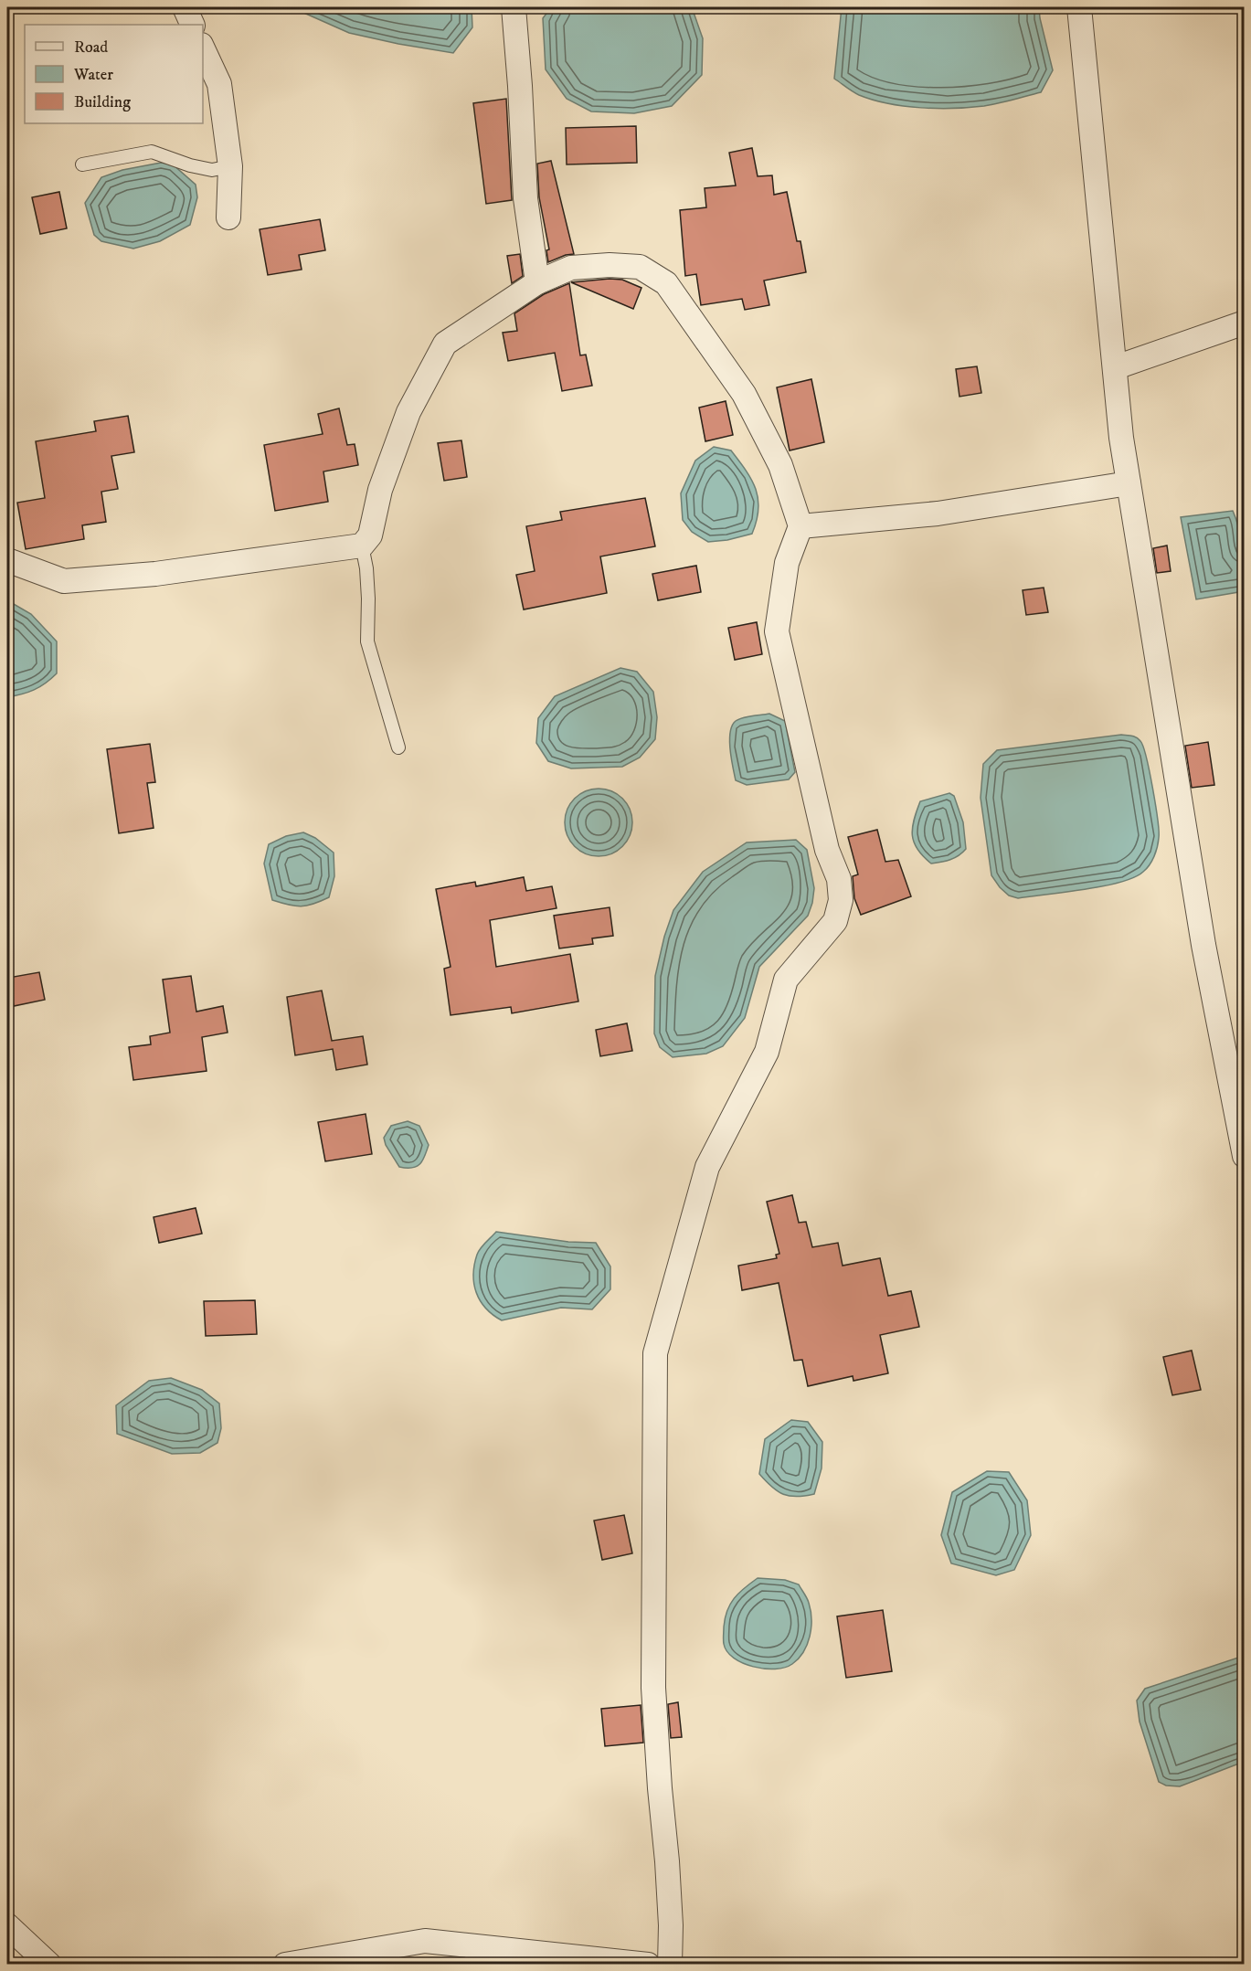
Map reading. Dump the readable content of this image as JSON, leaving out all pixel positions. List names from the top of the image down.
{
  "legend": ["Road", "Water", "Building"]
}
